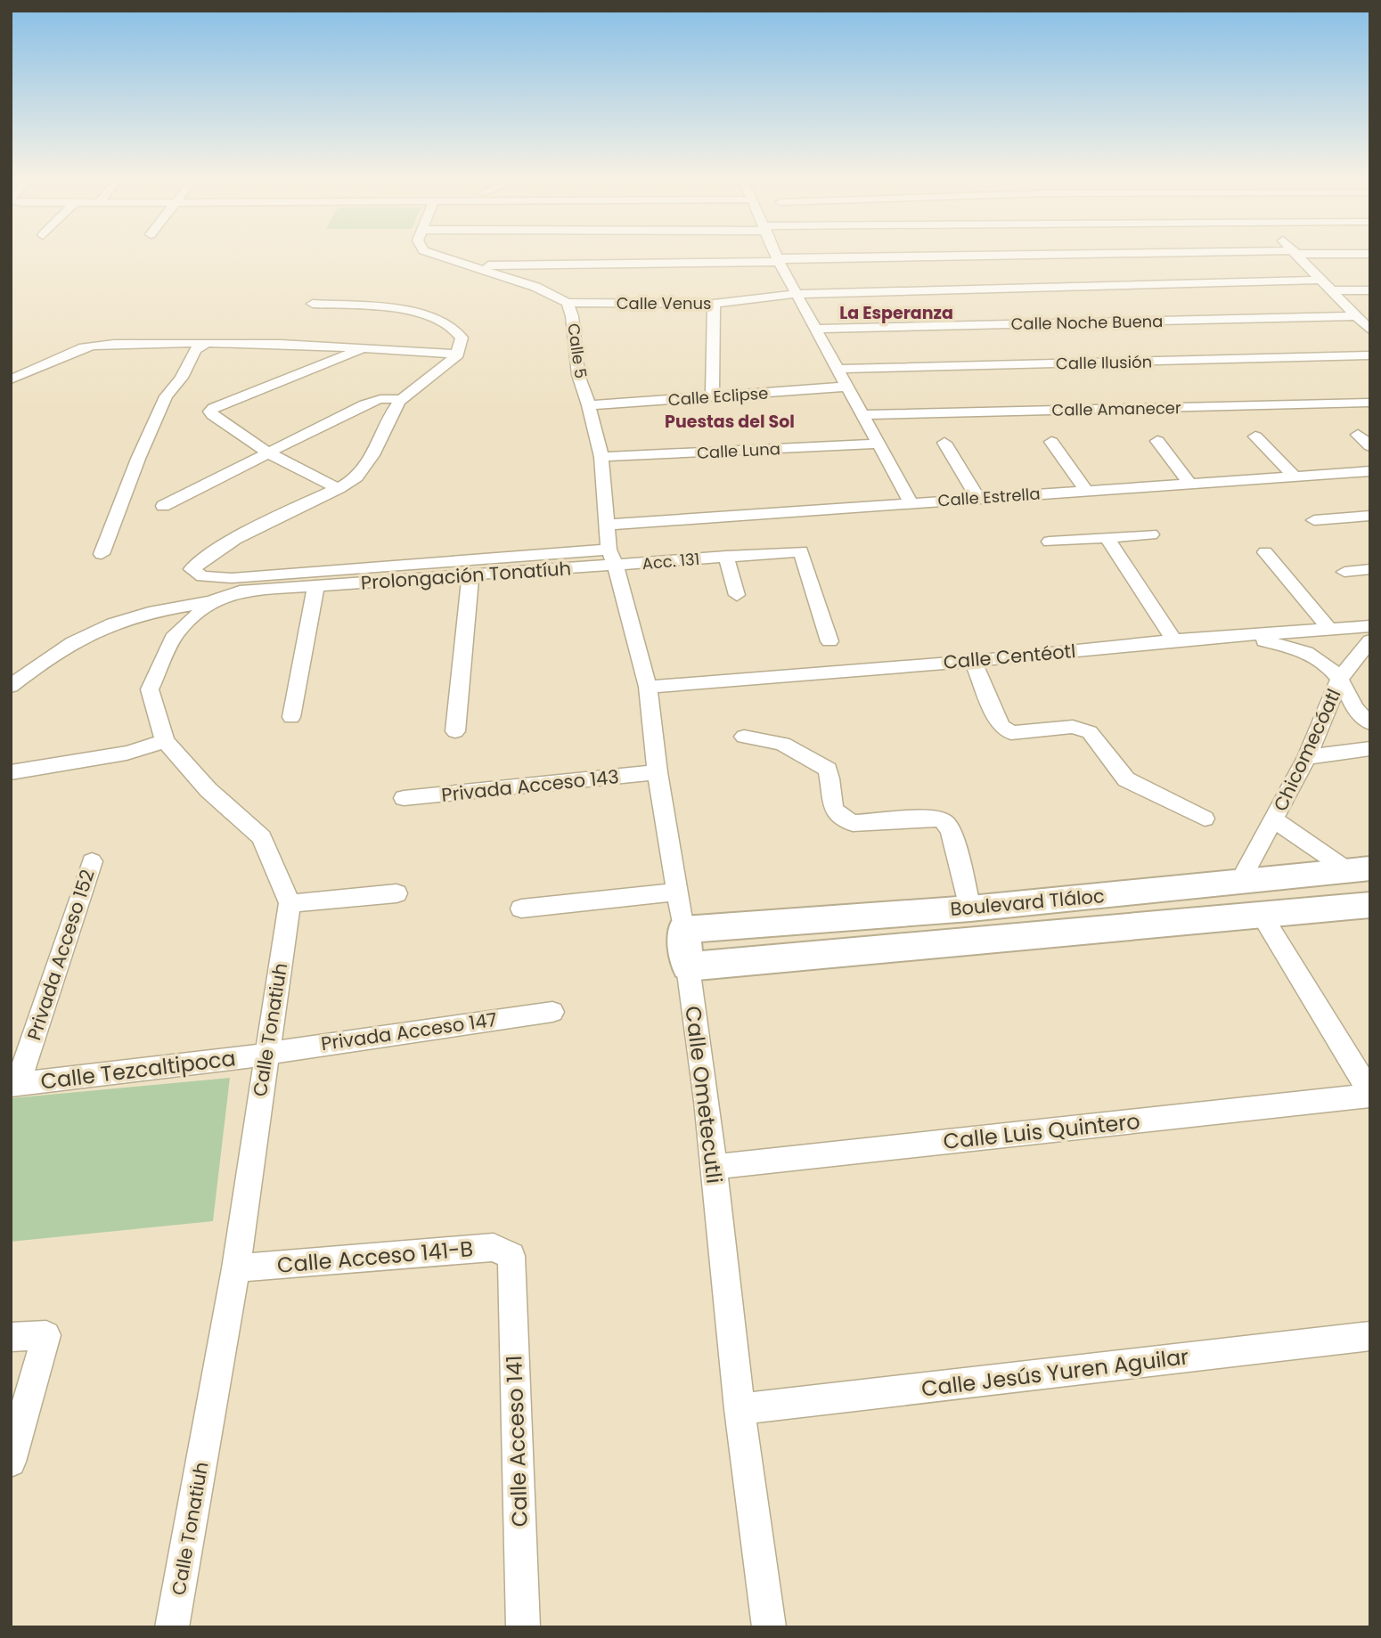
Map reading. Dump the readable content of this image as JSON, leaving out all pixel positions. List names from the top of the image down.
{
  "streets": {
    "street": [
      "Calle Venus",
      "Calle Noche Buena",
      "Calle 5",
      "Calle Ilusión",
      "Calle Eclipse",
      "Calle Amanecer",
      "Calle Luna",
      "Calle Estrella",
      "Acc. 131",
      "Prolongación Tonatíuh",
      "Calle Centéotl",
      "Chicomecóatl",
      "Privada Acceso 143",
      "Boulevard Tláloc",
      "Privada Acceso 152",
      "Calle Tonatiuh",
      "Privada Acceso 147",
      "Calle Tezcaltipoca",
      "Calle Ometecutli",
      "Calle Luis Quintero",
      "Calle Acceso 141-B",
      "Calle Jesús Yuren Aguilar",
      "Calle Acceso 141"
    ]
  },
  "crossings": [
    ["Calle Venus", "Calle 5"],
    ["Calle 5", "Calle Eclipse"],
    ["Calle 5", "Calle Luna"],
    ["Calle 5", "Calle Estrella"],
    ["Calle 5", "Acc. 131"],
    ["Calle 5", "Prolongación Tonatíuh"],
    ["Calle 5", "Calle Ometecutli"],
    ["Acc. 131", "Prolongación Tonatíuh"],
    ["Acc. 131", "Calle Ometecutli"],
    ["Prolongación Tonatíuh", "Calle Ometecutli"],
    ["Calle Centéotl", "Chicomecóatl"],
    ["Calle Centéotl", "Calle Ometecutli"],
    ["Chicomecóatl", "Boulevard Tláloc"],
    ["Privada Acceso 143", "Calle Ometecutli"],
    ["Boulevard Tláloc", "Calle Ometecutli"],
    ["Privada Acceso 152", "Calle Tezcaltipoca"],
    ["Calle Tonatiuh", "Privada Acceso 147"],
    ["Calle Tonatiuh", "Calle Tezcaltipoca"],
    ["Calle Tonatiuh", "Calle Acceso 141-B"],
    ["Privada Acceso 147", "Calle Tezcaltipoca"],
    ["Calle Ometecutli", "Calle Luis Quintero"],
    ["Calle Ometecutli", "Calle Jesús Yuren Aguilar"],
    ["Calle Acceso 141-B", "Calle Acceso 141"]
  ],
  "districts": ["La Esperanza", "Puestas del Sol"]
}
